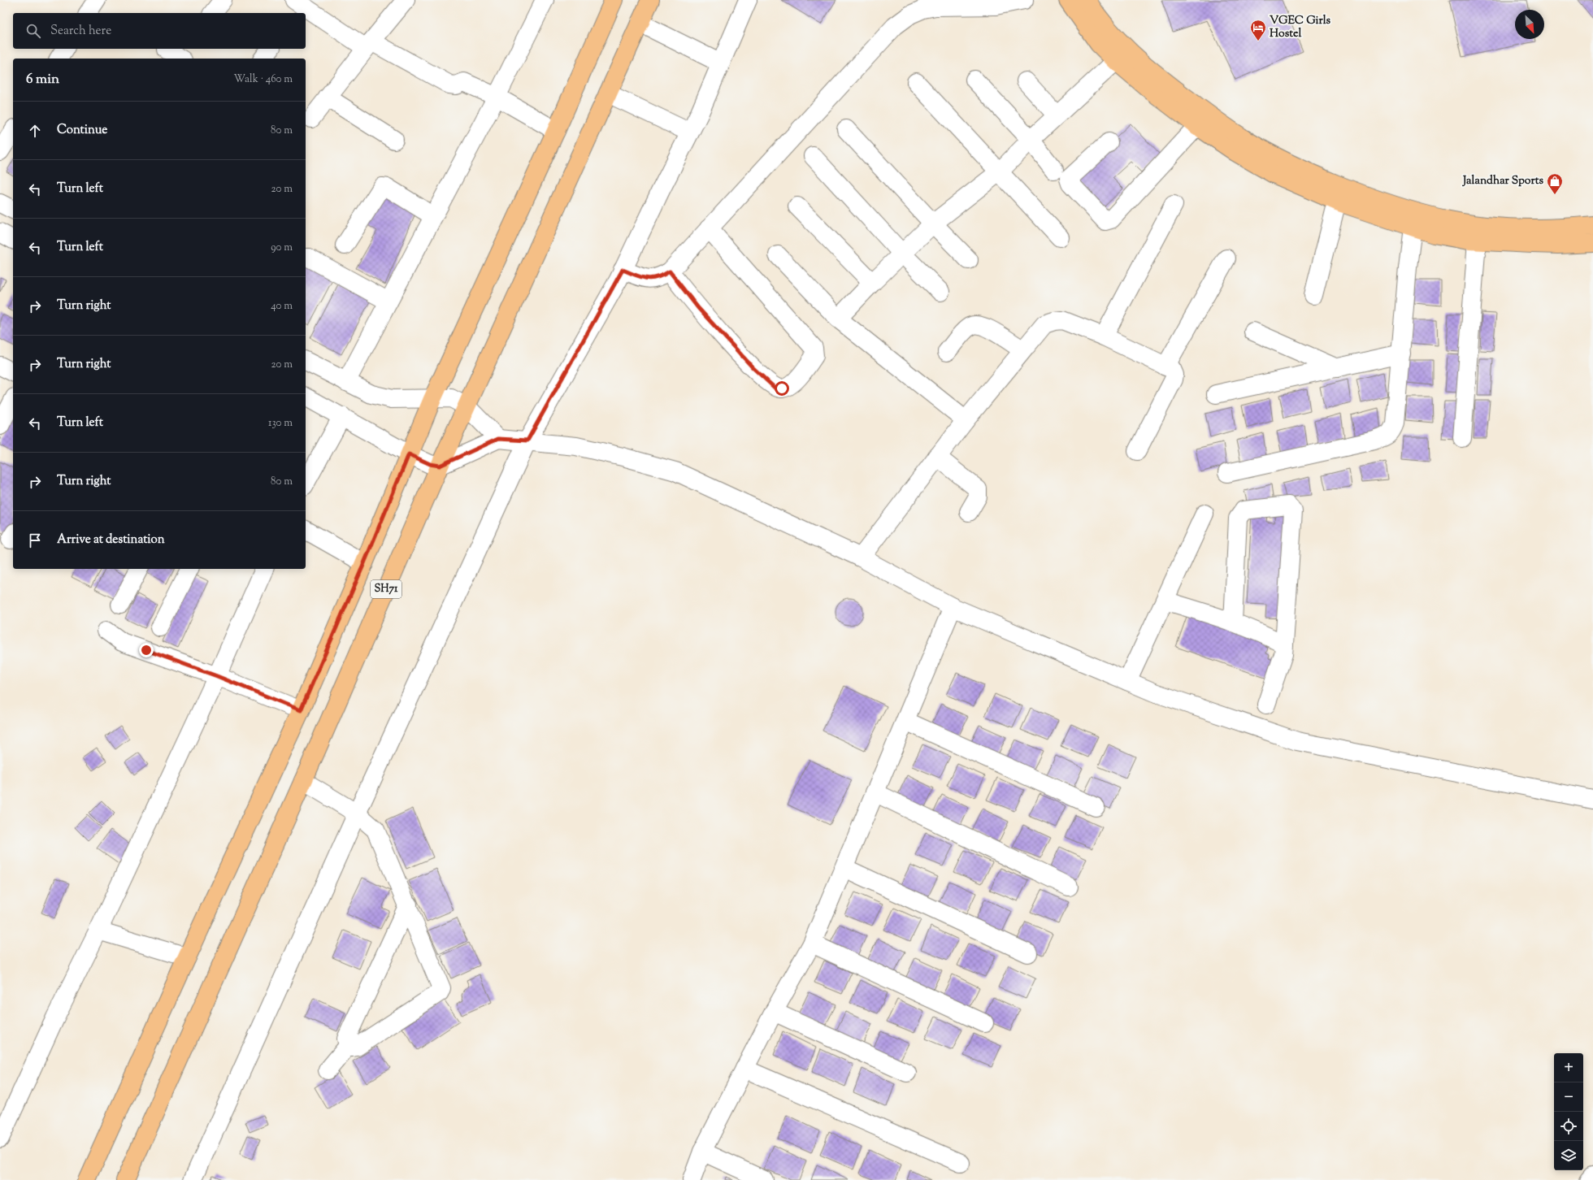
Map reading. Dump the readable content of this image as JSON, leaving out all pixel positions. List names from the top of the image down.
{
  "streets": {
    "main road": ["SH71"]
  },
  "places": {
    "hotel": ["VGEC Girls Hostel"],
    "shop": ["Jalandhar Sports"]
  },
  "north": "bottom right",
  "page": {
    "search": "Search here",
    "heading": ["6 min", "Walk · 460 m"],
    "list": [
      ["Continue", "80 m"],
      ["Turn left", "20 m"],
      ["Turn left", "90 m"],
      ["Turn right", "40 m"],
      ["Turn right", "20 m"],
      ["Turn left", "130 m"],
      ["Turn right", "80 m"],
      "Arrive at destination"
    ],
    "map_buttons": ["+", "−"]
  }
}
